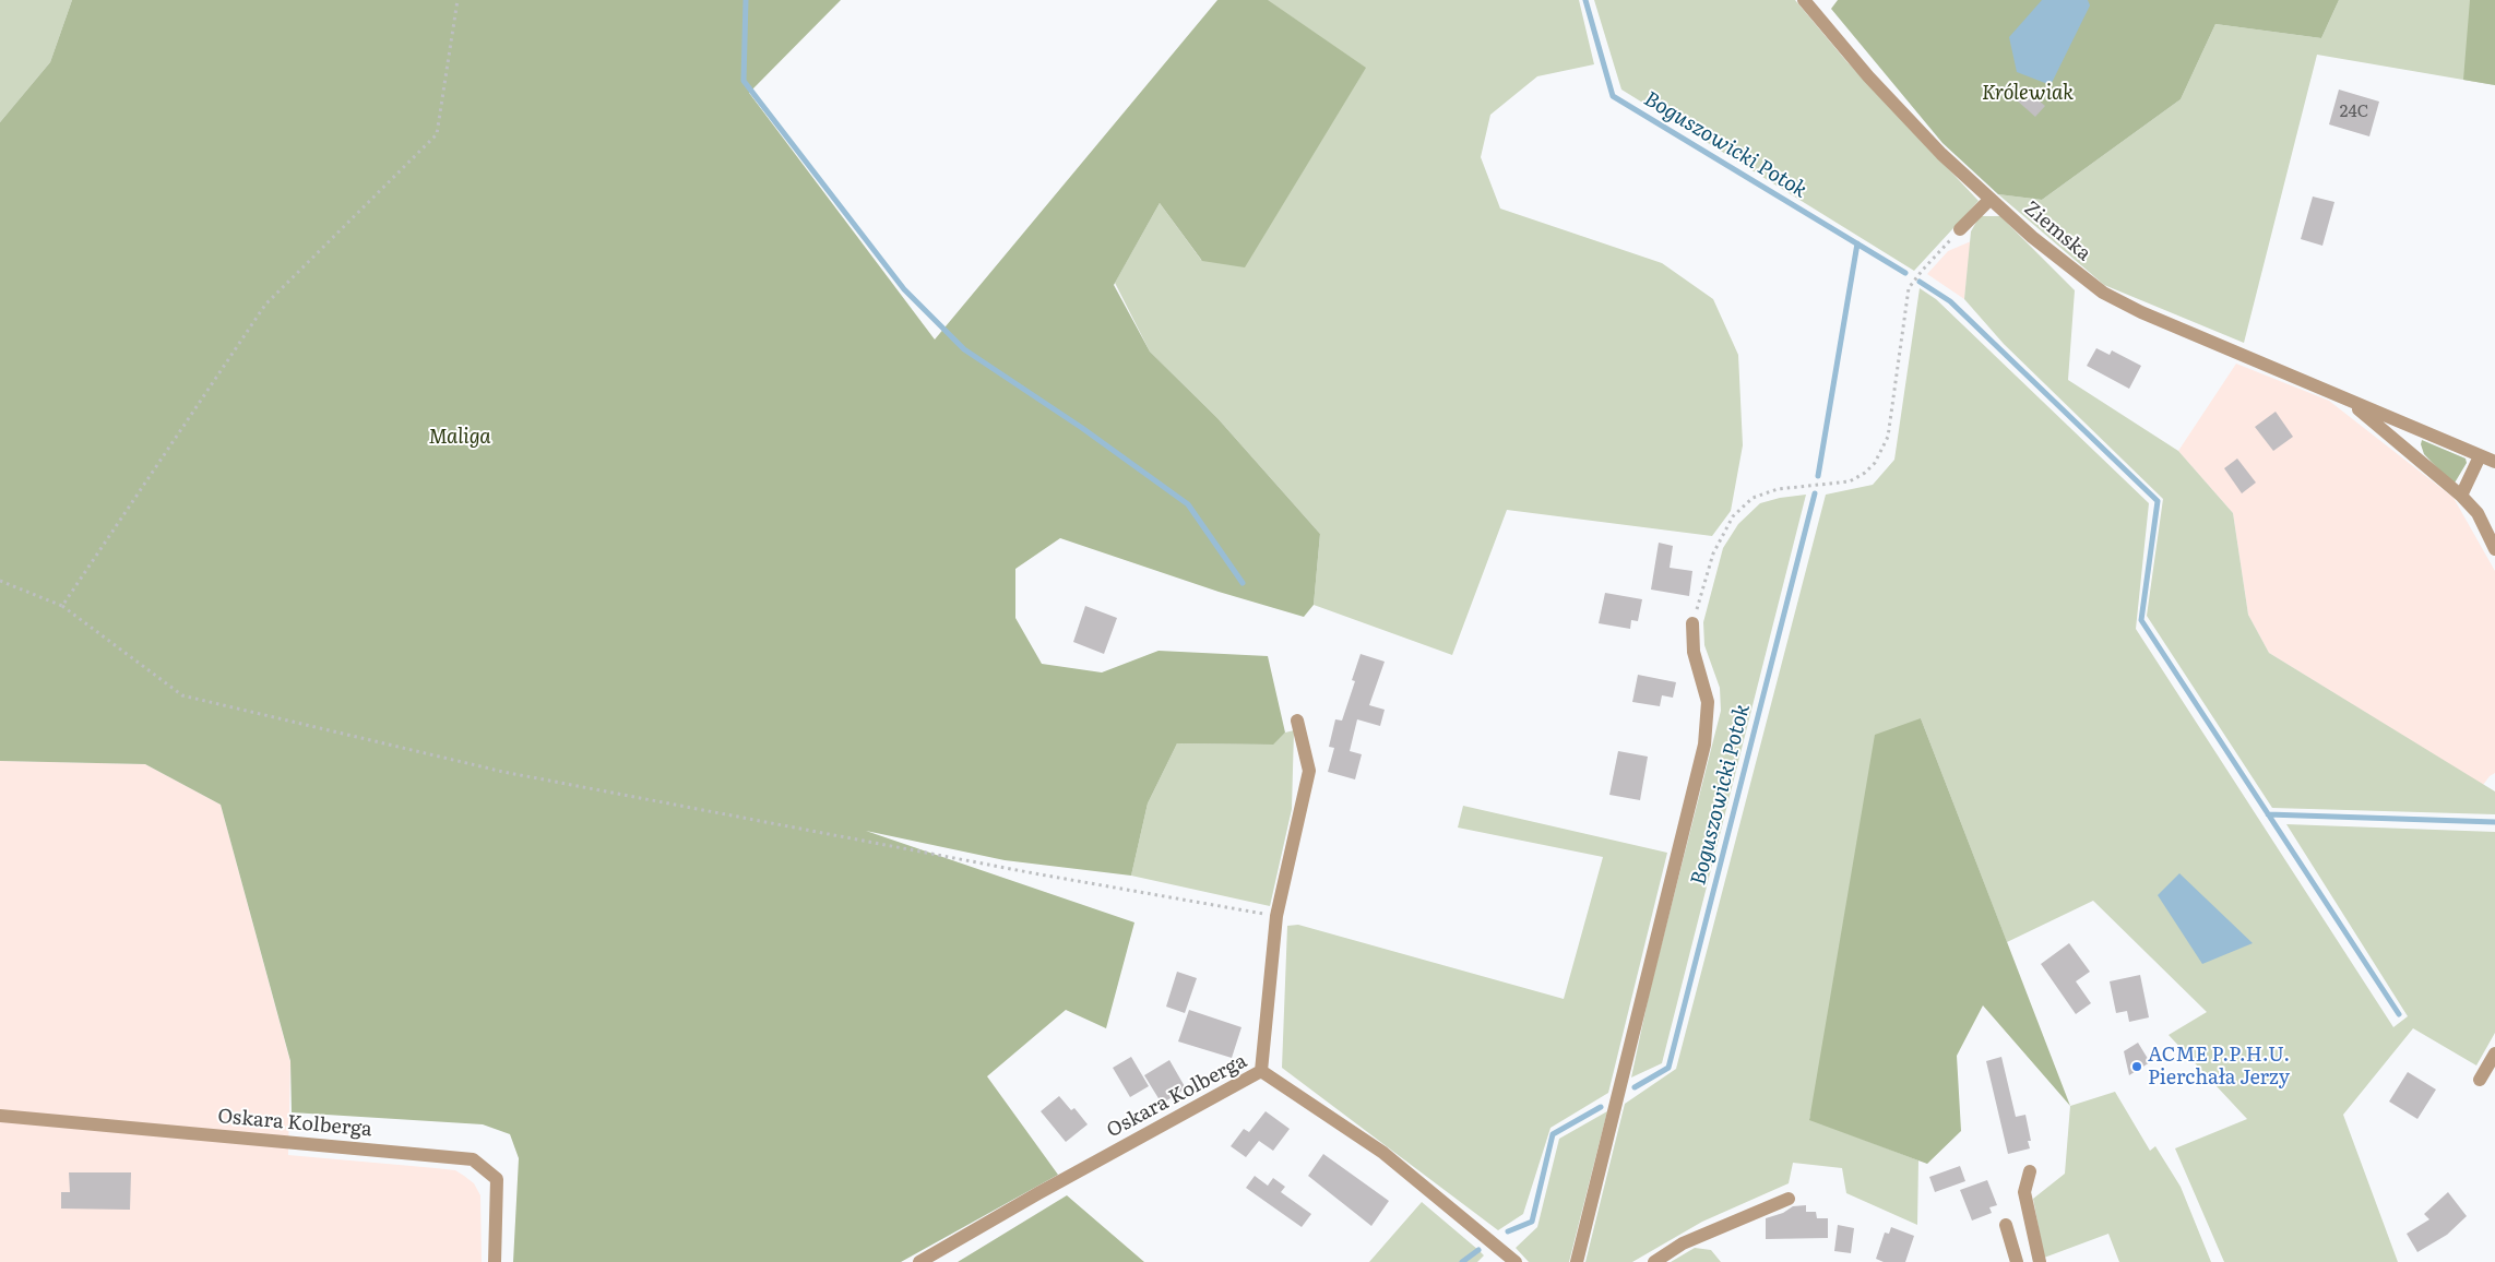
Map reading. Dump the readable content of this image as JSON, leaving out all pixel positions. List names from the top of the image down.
{
  "streets": {
    "street": ["Ziemska", "Oskara Kolberga"]
  },
  "water": ["Boguszowicki Potok"],
  "parks": ["Królewiak", "Maliga"],
  "places": ["ACME P.P.H.U. Pierchała Jerzy"],
  "house_numbers": ["24C"]
}
